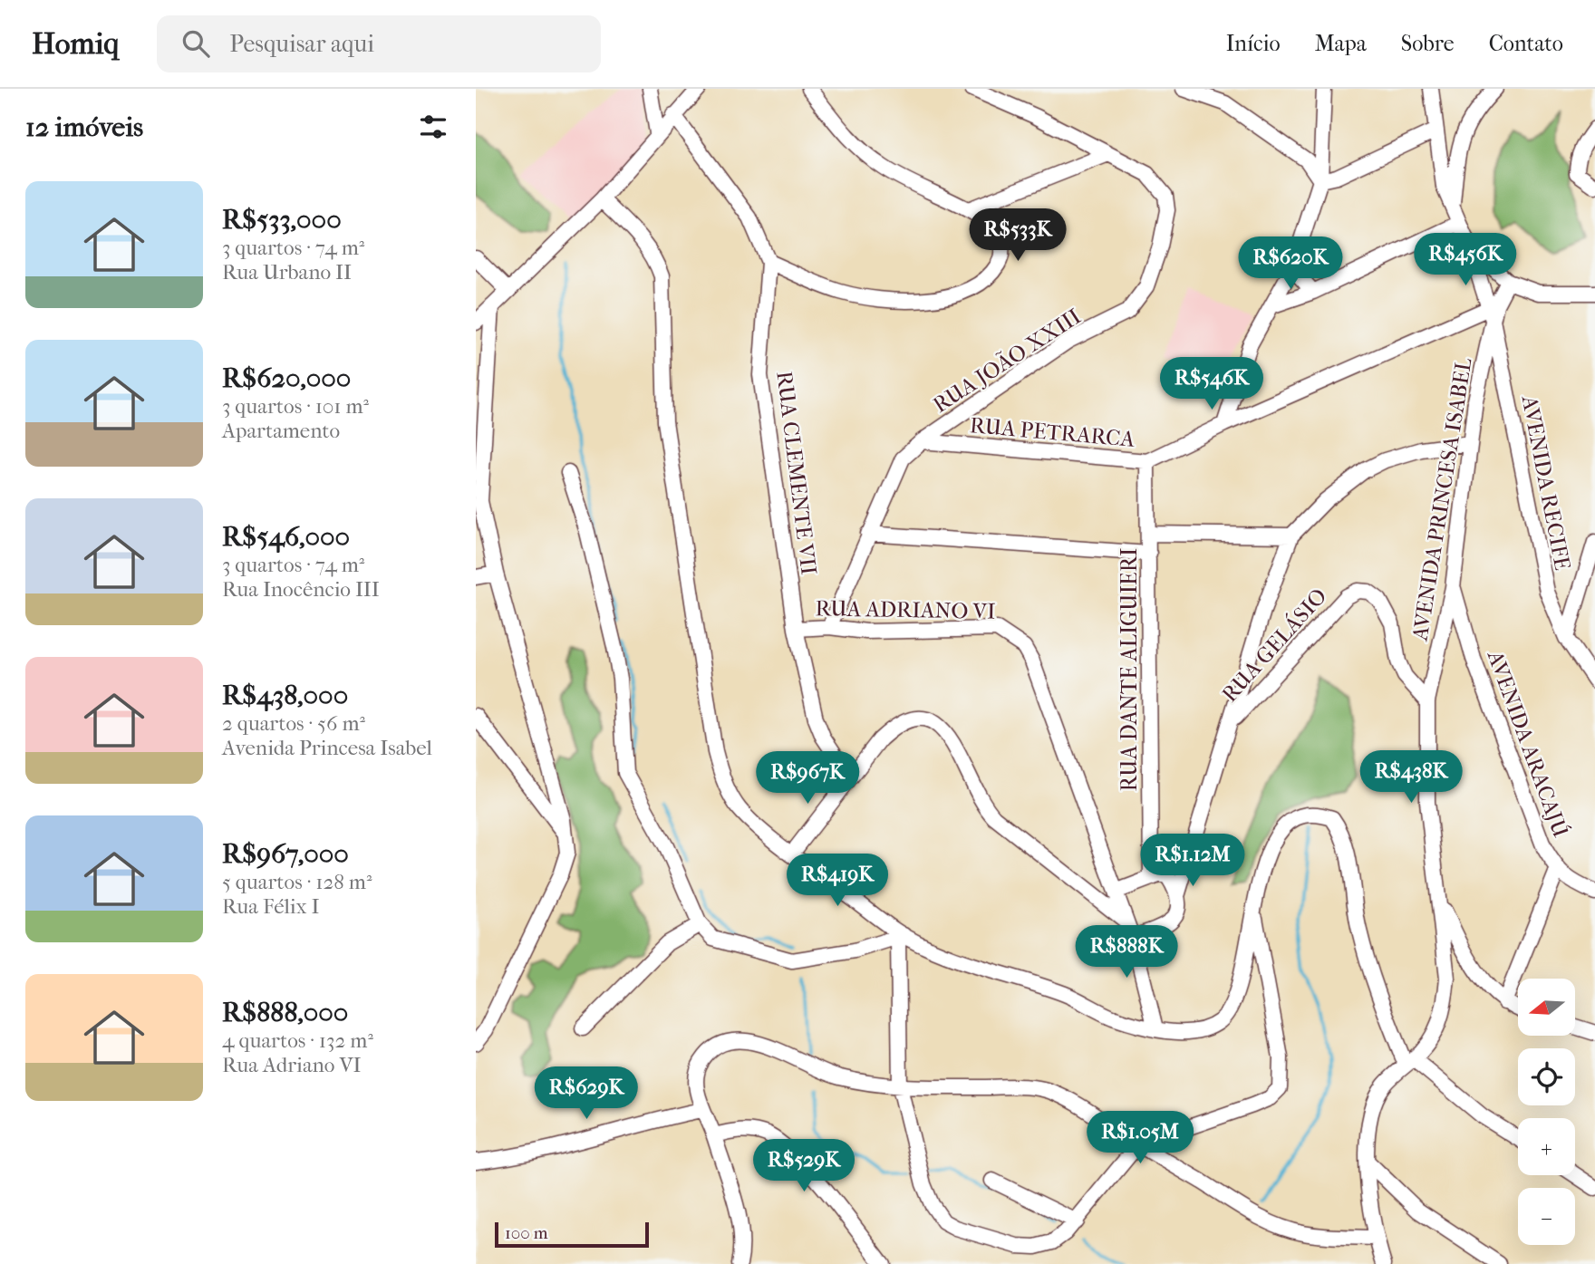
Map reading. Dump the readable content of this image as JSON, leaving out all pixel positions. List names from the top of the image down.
{
  "streets": {
    "street": [
      "RUA JOÃO XXIII",
      "RUA PETRARCA",
      "RUA CLEMENTE VII",
      "AVENIDA RECIFE",
      "AVENIDA PRINCESA ISABEL",
      "RUA ADRIANO VI",
      "RUA GELÁSIO",
      "RUA DANTE ALIGUIERI",
      "AVENIDA ARACAJÚ"
    ]
  },
  "crossings": [
    ["RUA JOÃO XXIII", "RUA PETRARCA"],
    ["RUA JOÃO XXIII", "RUA ADRIANO VI"],
    ["RUA PETRARCA", "AVENIDA RECIFE"],
    ["RUA PETRARCA", "AVENIDA PRINCESA ISABEL"],
    ["RUA PETRARCA", "RUA DANTE ALIGUIERI"],
    ["RUA CLEMENTE VII", "RUA ADRIANO VI"],
    ["AVENIDA RECIFE", "AVENIDA PRINCESA ISABEL"],
    ["AVENIDA PRINCESA ISABEL", "RUA GELÁSIO"],
    ["AVENIDA PRINCESA ISABEL", "AVENIDA ARACAJÚ"]
  ],
  "scale_bar": "100 m",
  "north": "left",
  "page": {
    "header": "Homiq",
    "search": "Pesquisar aqui",
    "nav": [
      "Início",
      "Mapa",
      "Sobre",
      "Contato"
    ],
    "heading": "12 imóveis",
    "list": [
      {
        "name": "R$533,000",
        "note": "3 quartos · 74 m² · Rua Urbano II"
      },
      {
        "name": "R$620,000",
        "note": "3 quartos · 101 m² · Apartamento"
      },
      {
        "name": "R$546,000",
        "note": "3 quartos · 74 m² · Rua Inocêncio III"
      },
      {
        "name": "R$438,000",
        "note": "2 quartos · 56 m² · Avenida Princesa Isabel"
      },
      {
        "name": "R$967,000",
        "note": "5 quartos · 128 m² · Rua Félix I"
      },
      {
        "name": "R$888,000",
        "note": "4 quartos · 132 m² · Rua Adriano VI"
      }
    ],
    "price": [
      "R$533K",
      "R$456K",
      "R$620K",
      "R$546K",
      "R$438K",
      "R$967K",
      "R$1.12M",
      "R$419K",
      "R$888K",
      "R$629K",
      "R$1.05M",
      "R$529K"
    ],
    "map_buttons": ["+", "−"],
    "scale": "100 m"
  }
}
